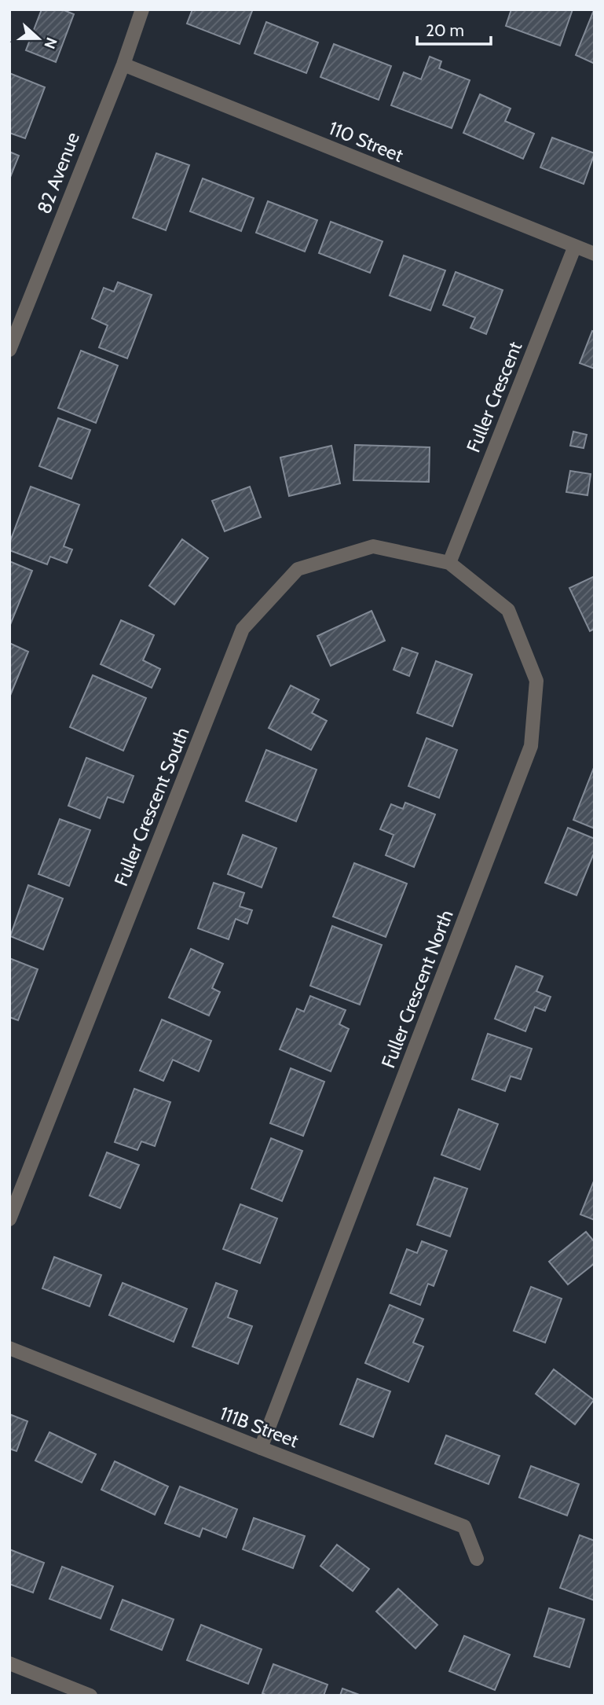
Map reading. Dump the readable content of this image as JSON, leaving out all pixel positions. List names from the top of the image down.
{
  "streets": {
    "street": [
      "110 Street",
      "82 Avenue",
      "Fuller Crescent",
      "Fuller Crescent South",
      "Fuller Crescent North",
      "111B Street"
    ]
  },
  "crossings": [
    ["110 Street", "82 Avenue"],
    ["110 Street", "Fuller Crescent"],
    ["Fuller Crescent", "Fuller Crescent South"],
    ["Fuller Crescent", "Fuller Crescent North"],
    ["Fuller Crescent South", "Fuller Crescent North"],
    ["Fuller Crescent North", "111B Street"]
  ],
  "scale_bar": "20 m",
  "north": "right"
}
